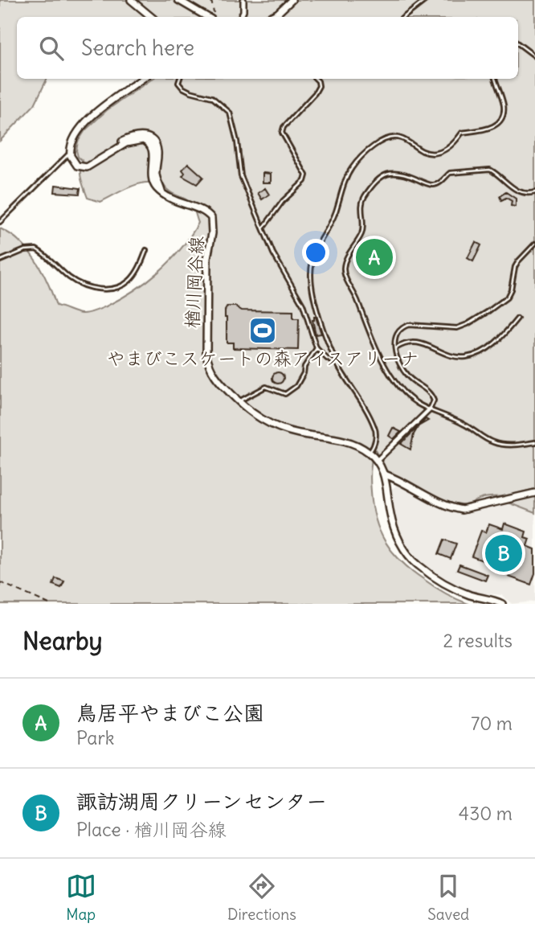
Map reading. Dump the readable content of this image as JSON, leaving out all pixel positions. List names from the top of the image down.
{
  "streets": {
    "main road": ["楢川岡谷線"]
  },
  "places": {
    "sports": ["やまびこスケートの森アイスアリーナ"]
  },
  "page": {
    "search": "Search here",
    "pins": ["A", "B"],
    "heading": ["Nearby", "2 results"],
    "list": [
      {
        "mark": "A",
        "name": "鳥居平やまびこ公園",
        "note": "Park",
        "value": "70 m"
      },
      {
        "mark": "B",
        "name": "諏訪湖周クリーンセンター",
        "note": "Place · 楢川岡谷線",
        "value": "430 m"
      }
    ],
    "nav": ["Map", "Directions", "Saved"]
  }
}
